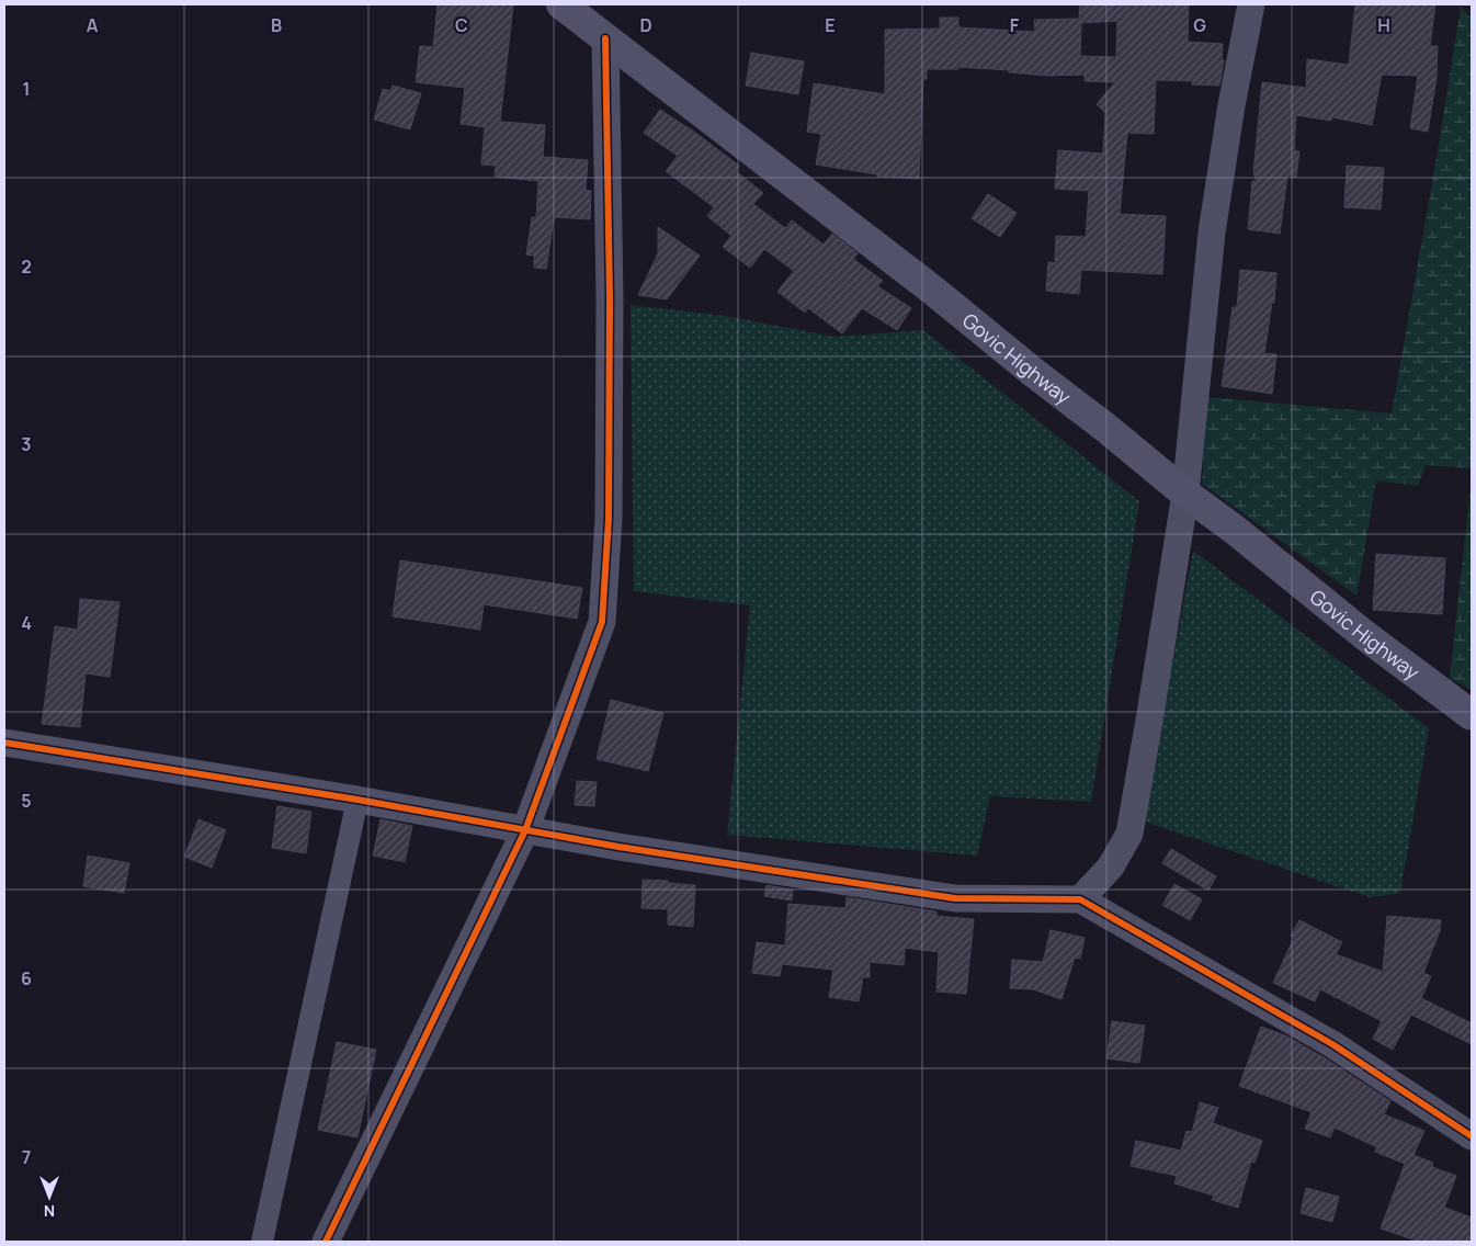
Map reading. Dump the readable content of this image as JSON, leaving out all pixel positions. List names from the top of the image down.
{
  "streets": {
    "main road": ["Govic Highway"]
  },
  "north": "bottom",
  "grid": {
    "columns": [
      "A",
      "B",
      "C",
      "D",
      "E",
      "F",
      "G",
      "H"
    ],
    "rows": [
      "1",
      "2",
      "3",
      "4",
      "5",
      "6",
      "7"
    ]
  }
}
